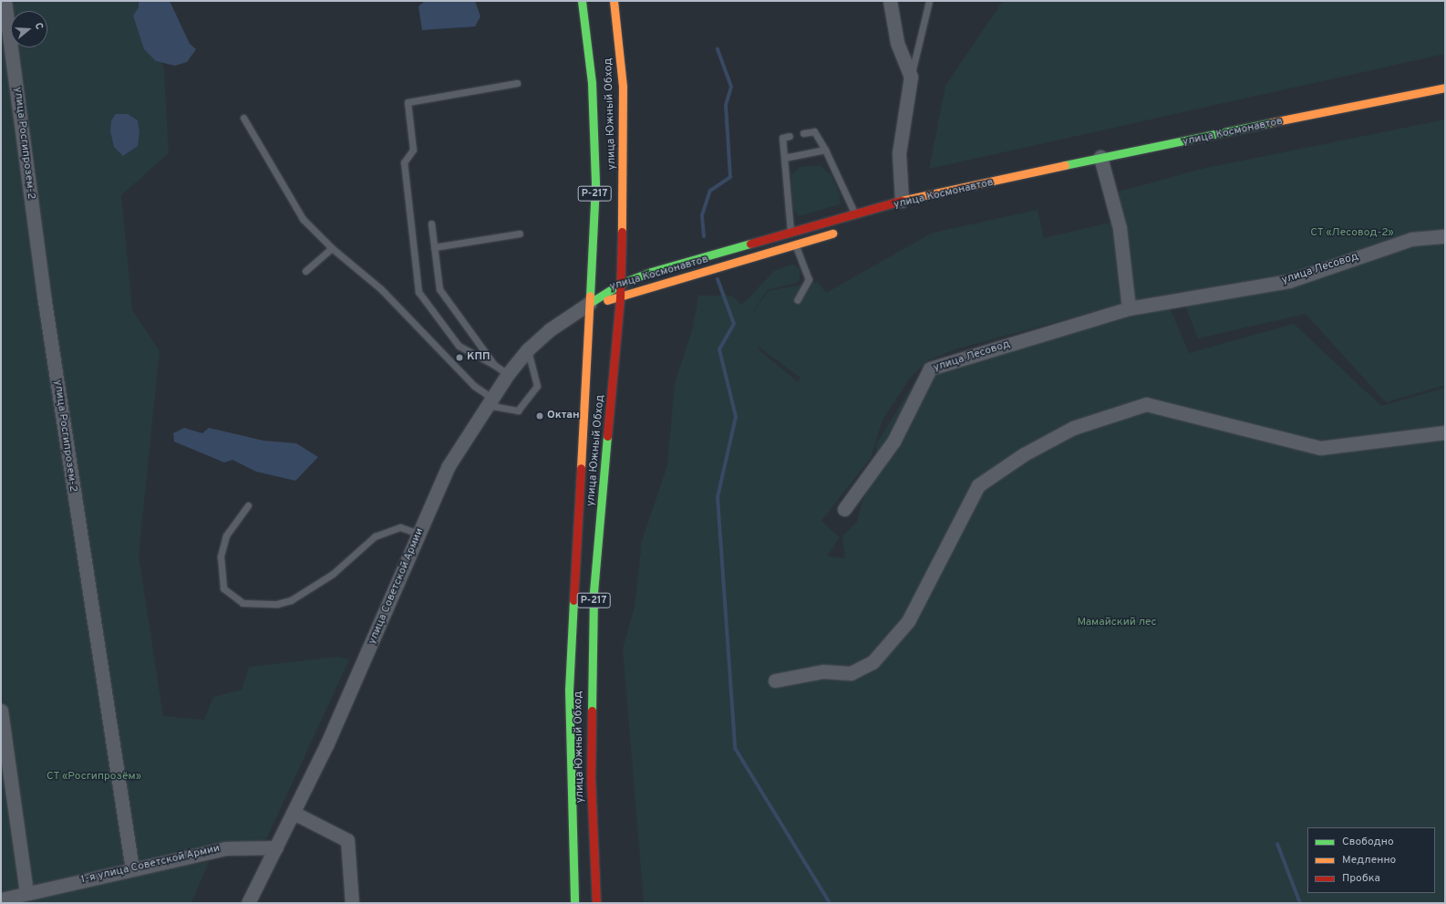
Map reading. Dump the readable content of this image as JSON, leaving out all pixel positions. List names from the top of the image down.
{
  "streets": {
    "main road": ["улица Южный Обход", "улица Космонавтов", "Р-217"],
    "street": [
      "улица Росгипрозем-2",
      "улица Лесовод",
      "улица Советской Армии",
      "1-я улица Советской Армии"
    ]
  },
  "crossings": [
    ["улица Южный Обход", "улица Космонавтов"],
    ["улица Южный Обход", "улица Советской Армии"],
    ["улица Космонавтов", "улица Советской Армии"],
    ["улица Росгипрозем-2", "1-я улица Советской Армии"],
    ["улица Советской Армии", "1-я улица Советской Армии"]
  ],
  "parks": ["СТ «Лесовод-2»", "Мамайский лес", "СТ «Росгипрозём»"],
  "places": ["КПП", "Октан"],
  "legend": ["Свободно", "Медленно", "Пробка"],
  "north": "right"
}
